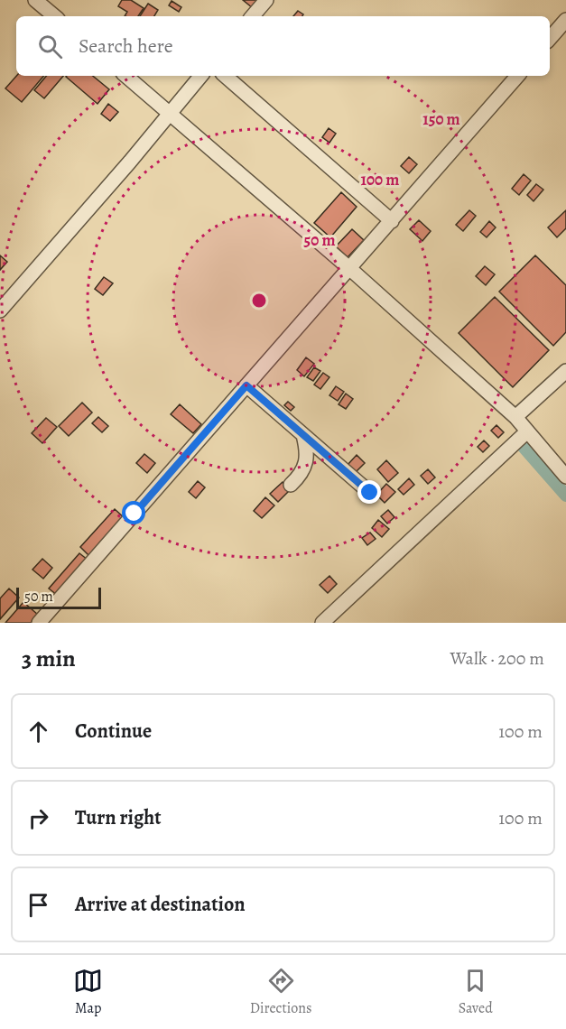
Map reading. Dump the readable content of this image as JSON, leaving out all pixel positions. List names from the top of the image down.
{
  "scale_bar": "50 m",
  "page": {
    "search": "Search here",
    "scale": "50 m",
    "heading": ["3 min", "Walk · 200 m"],
    "list": [
      ["Continue", "100 m"],
      ["Turn right", "100 m"],
      "Arrive at destination"
    ],
    "nav": ["Map", "Directions", "Saved"]
  },
  "rings": ["150 m", "100 m", "50 m"]
}
